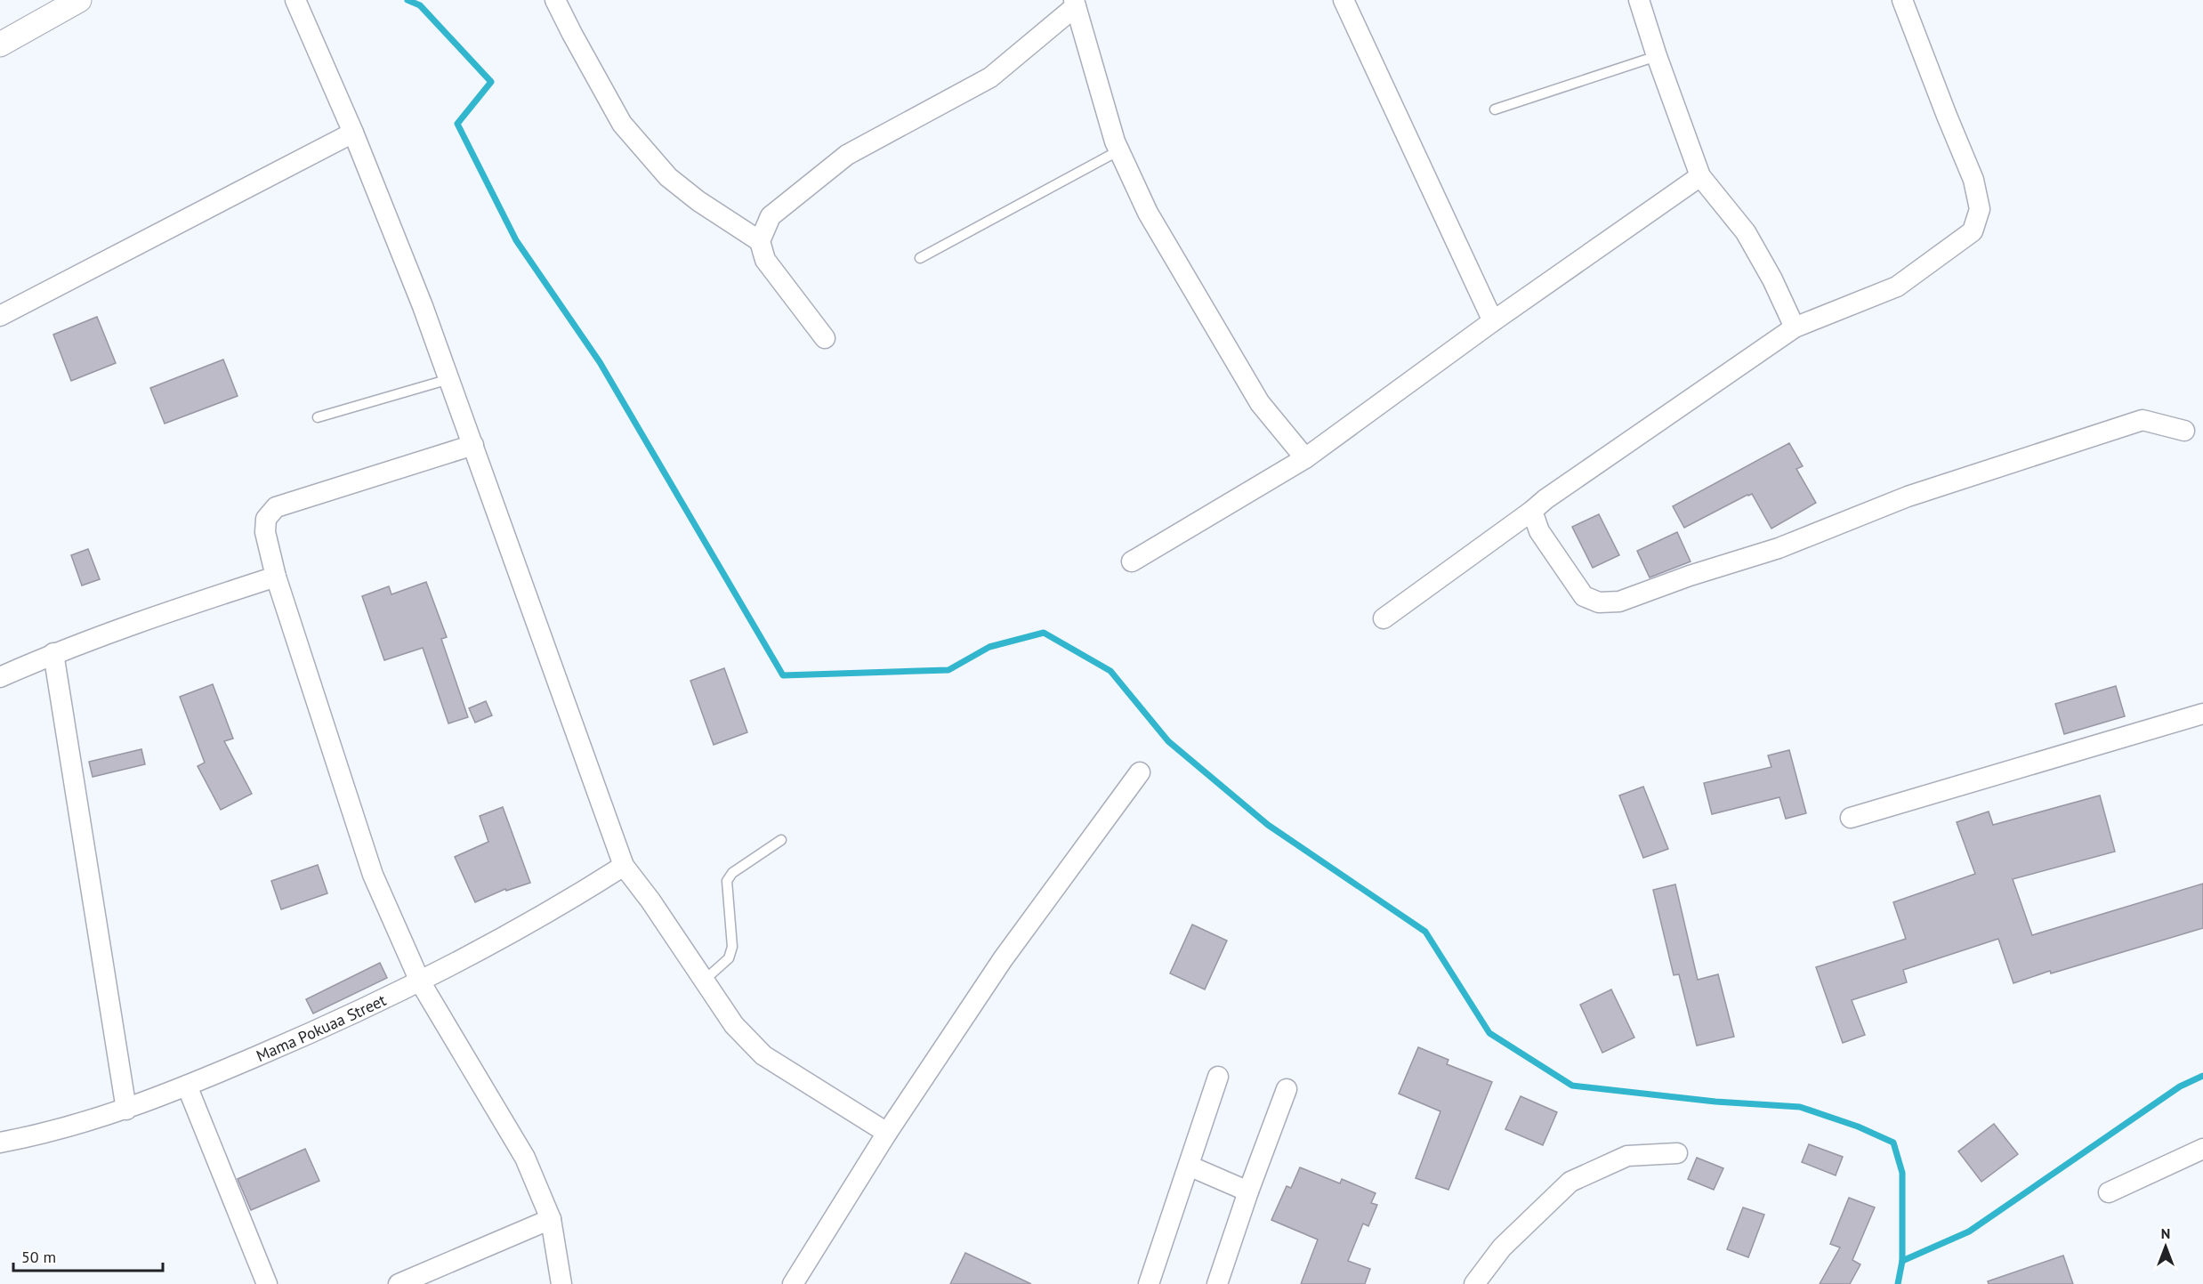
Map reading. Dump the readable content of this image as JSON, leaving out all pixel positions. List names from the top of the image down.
{
  "streets": {
    "street": ["Mama Pokuaa Street"]
  },
  "scale_bar": "50 m",
  "north": "top"
}
